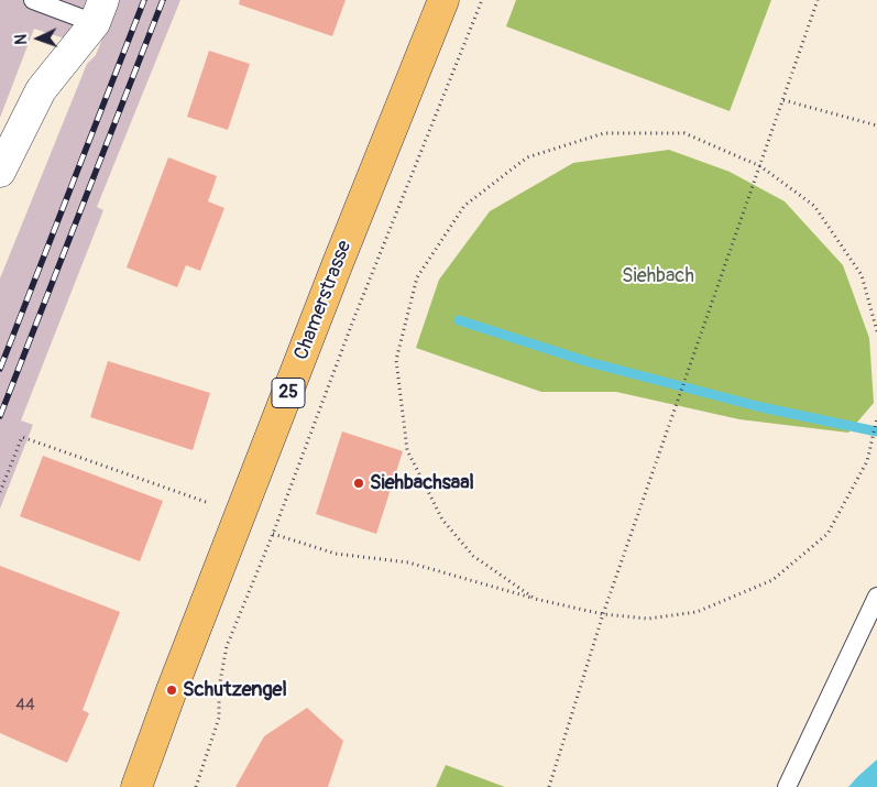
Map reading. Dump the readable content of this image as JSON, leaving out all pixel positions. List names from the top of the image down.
{
  "streets": {
    "main road": ["Chamerstrasse", "25"]
  },
  "parks": ["Siehbach"],
  "places": ["Siehbachsaal", "Schutzengel"],
  "house_numbers": ["44"],
  "north": "left"
}
